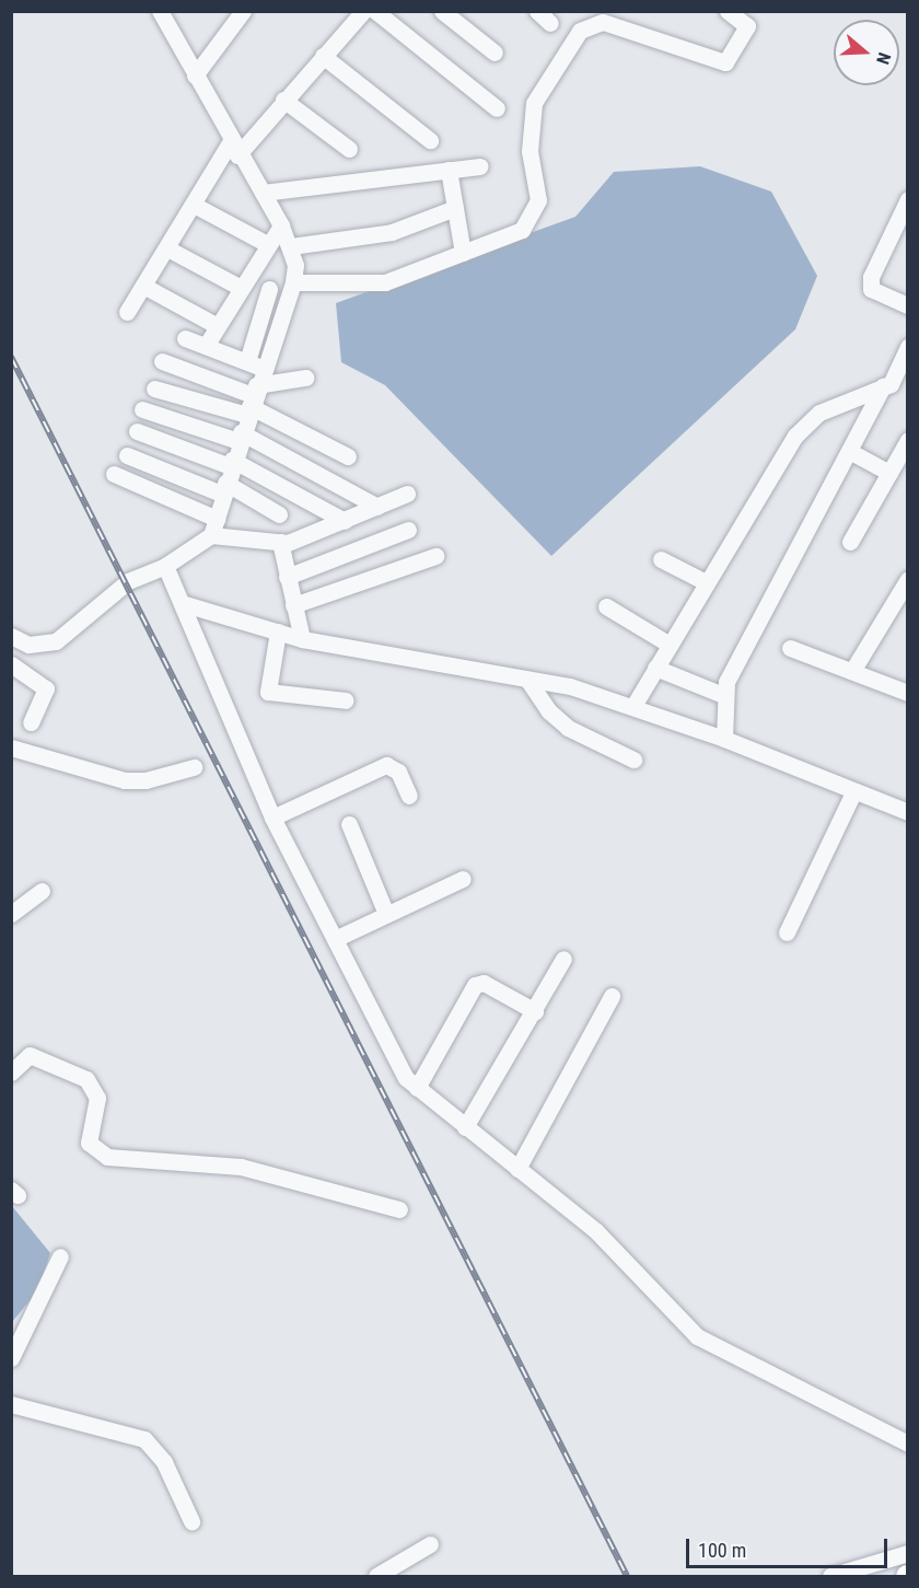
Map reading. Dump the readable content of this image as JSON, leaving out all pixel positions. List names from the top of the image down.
{
  "scale_bar": "100 m",
  "north": "right"
}
